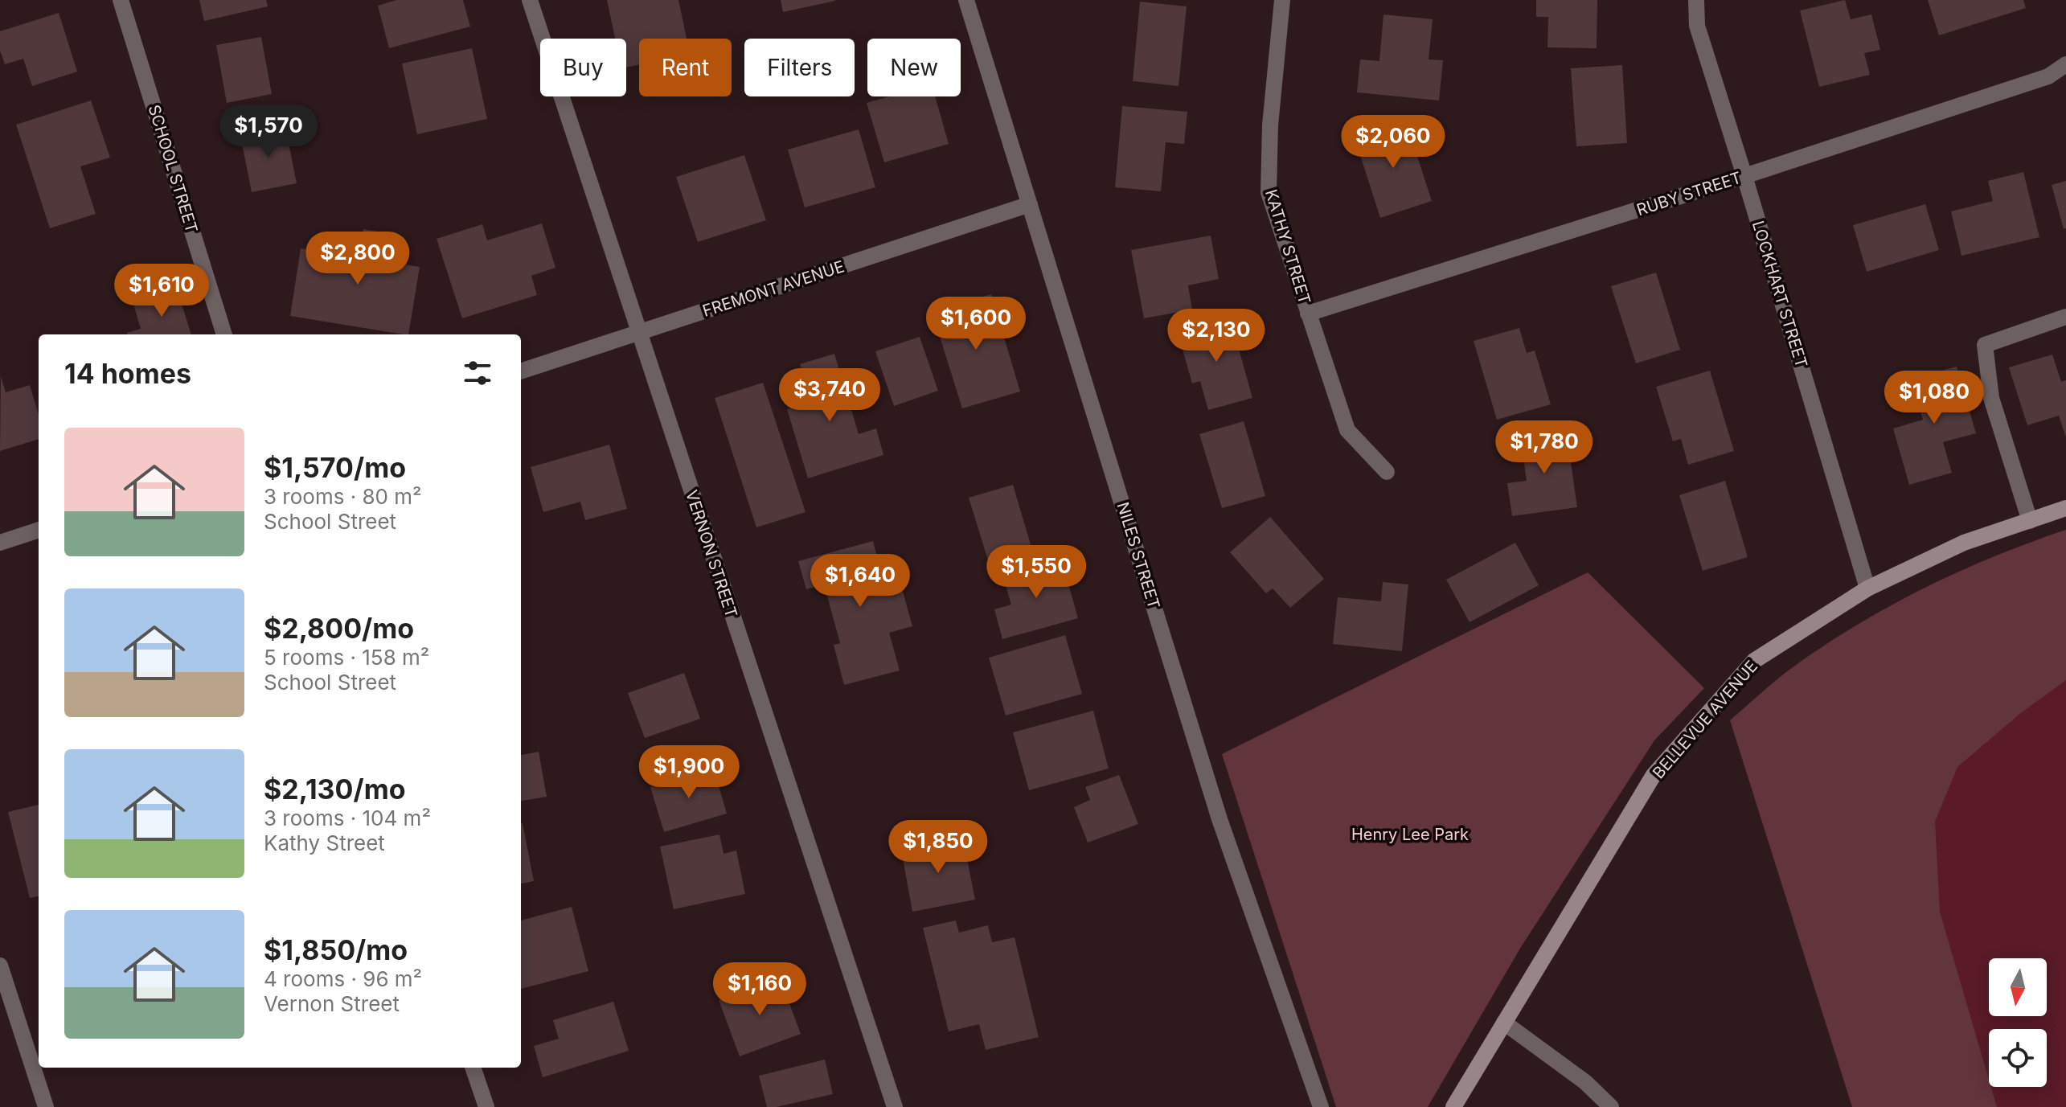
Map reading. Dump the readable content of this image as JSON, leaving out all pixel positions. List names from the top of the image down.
{
  "streets": {
    "street": [
      "SCHOOL STREET",
      "RUBY STREET",
      "KATHY STREET",
      "FREMONT AVENUE",
      "LOCKHART STREET",
      "VERNON STREET",
      "NILES STREET",
      "BELLEVUE AVENUE"
    ]
  },
  "crossings": [
    ["RUBY STREET", "KATHY STREET"],
    ["RUBY STREET", "LOCKHART STREET"],
    ["FREMONT AVENUE", "VERNON STREET"],
    ["FREMONT AVENUE", "NILES STREET"],
    ["LOCKHART STREET", "BELLEVUE AVENUE"]
  ],
  "parks": ["Henry Lee Park"],
  "north": "bottom",
  "page": {
    "chip": [
      "Buy",
      "Rent",
      "Filters",
      "New"
    ],
    "price": [
      "$1,570",
      "$2,060",
      "$2,800",
      "$1,610",
      "$1,600",
      "$2,130",
      "$3,740",
      "$1,080",
      "$1,780",
      "$1,550",
      "$1,640",
      "$1,900",
      "$1,850",
      "$1,160"
    ],
    "heading": "14 homes",
    "list": [
      {
        "name": "$1,570/mo",
        "note": "3 rooms · 80 m² · School Street"
      },
      {
        "name": "$2,800/mo",
        "note": "5 rooms · 158 m² · School Street"
      },
      {
        "name": "$2,130/mo",
        "note": "3 rooms · 104 m² · Kathy Street"
      },
      {
        "name": "$1,850/mo",
        "note": "4 rooms · 96 m² · Vernon Street"
      }
    ]
  }
}
